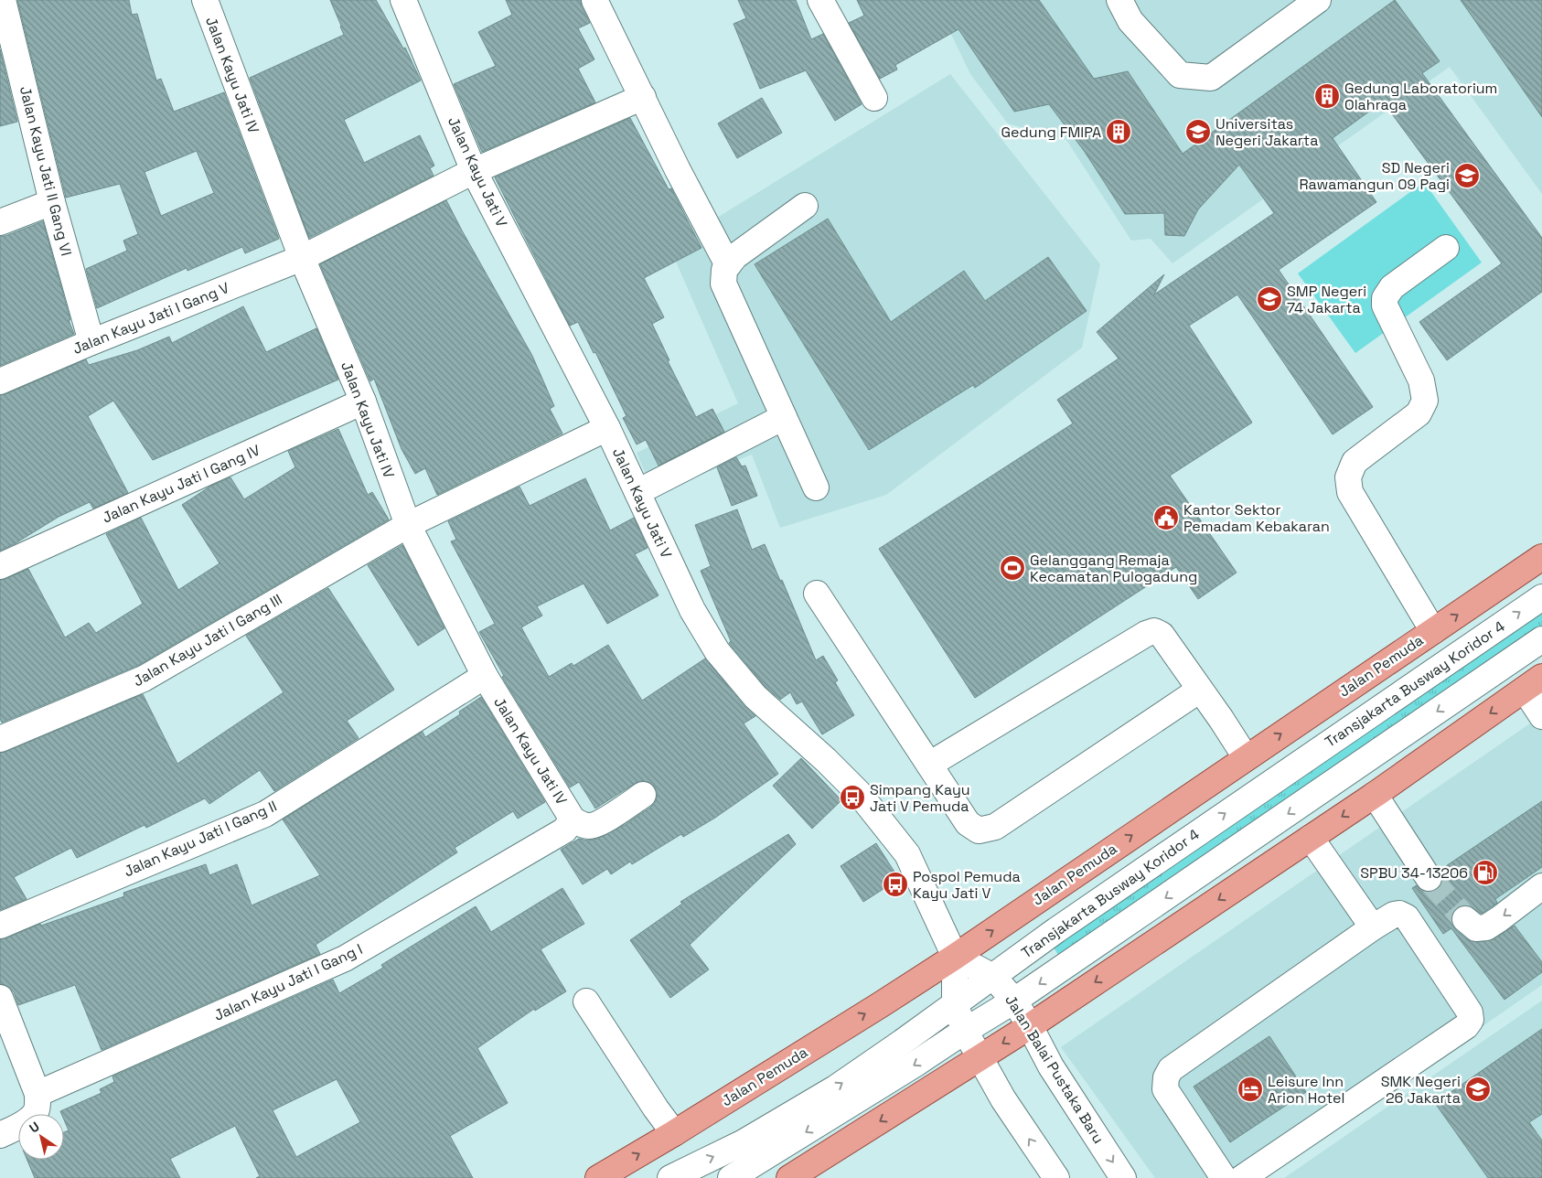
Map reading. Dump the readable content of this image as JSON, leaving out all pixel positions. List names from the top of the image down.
{
  "streets": {
    "main road": ["Jalan Pemuda"],
    "street": [
      "Jalan Kayu Jati IV",
      "Jalan Kayu Jati II Gang VI",
      "Jalan Kayu Jati V",
      "Jalan Kayu Jati I Gang V",
      "Jalan Kayu Jati I Gang IV",
      "Jalan Kayu Jati I Gang III",
      "Transjakarta Busway Koridor 4",
      "Jalan Kayu Jati I Gang II",
      "Jalan Kayu Jati I Gang I",
      "Jalan Balai Pustaka Baru"
    ]
  },
  "crossings": [
    ["Jalan Kayu Jati IV", "Jalan Kayu Jati I Gang V"],
    ["Jalan Kayu Jati IV", "Jalan Kayu Jati I Gang IV"],
    ["Jalan Kayu Jati IV", "Jalan Kayu Jati I Gang III"],
    ["Jalan Kayu Jati IV", "Jalan Kayu Jati I Gang II"],
    ["Jalan Kayu Jati IV", "Jalan Kayu Jati I Gang I"],
    ["Jalan Kayu Jati II Gang VI", "Jalan Kayu Jati I Gang V"],
    ["Jalan Kayu Jati V", "Jalan Kayu Jati I Gang V"],
    ["Jalan Kayu Jati V", "Jalan Kayu Jati I Gang III"],
    ["Jalan Kayu Jati V", "Jalan Pemuda"],
    ["Jalan Kayu Jati V", "Jalan Balai Pustaka Baru"],
    ["Jalan Pemuda", "Jalan Balai Pustaka Baru"],
    ["Transjakarta Busway Koridor 4", "Jalan Balai Pustaka Baru"]
  ],
  "places": {
    "building": ["Gedung Laboratorium Olahraga", "Gedung FMIPA"],
    "school or university": [
      "Universitas Negeri Jakarta",
      "SD Negeri Rawamangun 09 Pagi",
      "SMP Negeri 74 Jakarta",
      "SMK Negeri 26 Jakarta"
    ],
    "public building": ["Kantor Sektor Pemadam Kebakaran"],
    "sports": ["Gelanggang Remaja Kecamatan Pulogadung"],
    "bus stop": ["Simpang Kayu Jati V Pemuda", "Pospol Pemuda Kayu Jati V"],
    "fuel station": ["SPBU 34-13206"],
    "hotel": ["Leisure Inn Arion Hotel"]
  },
  "north": "top left"
}
